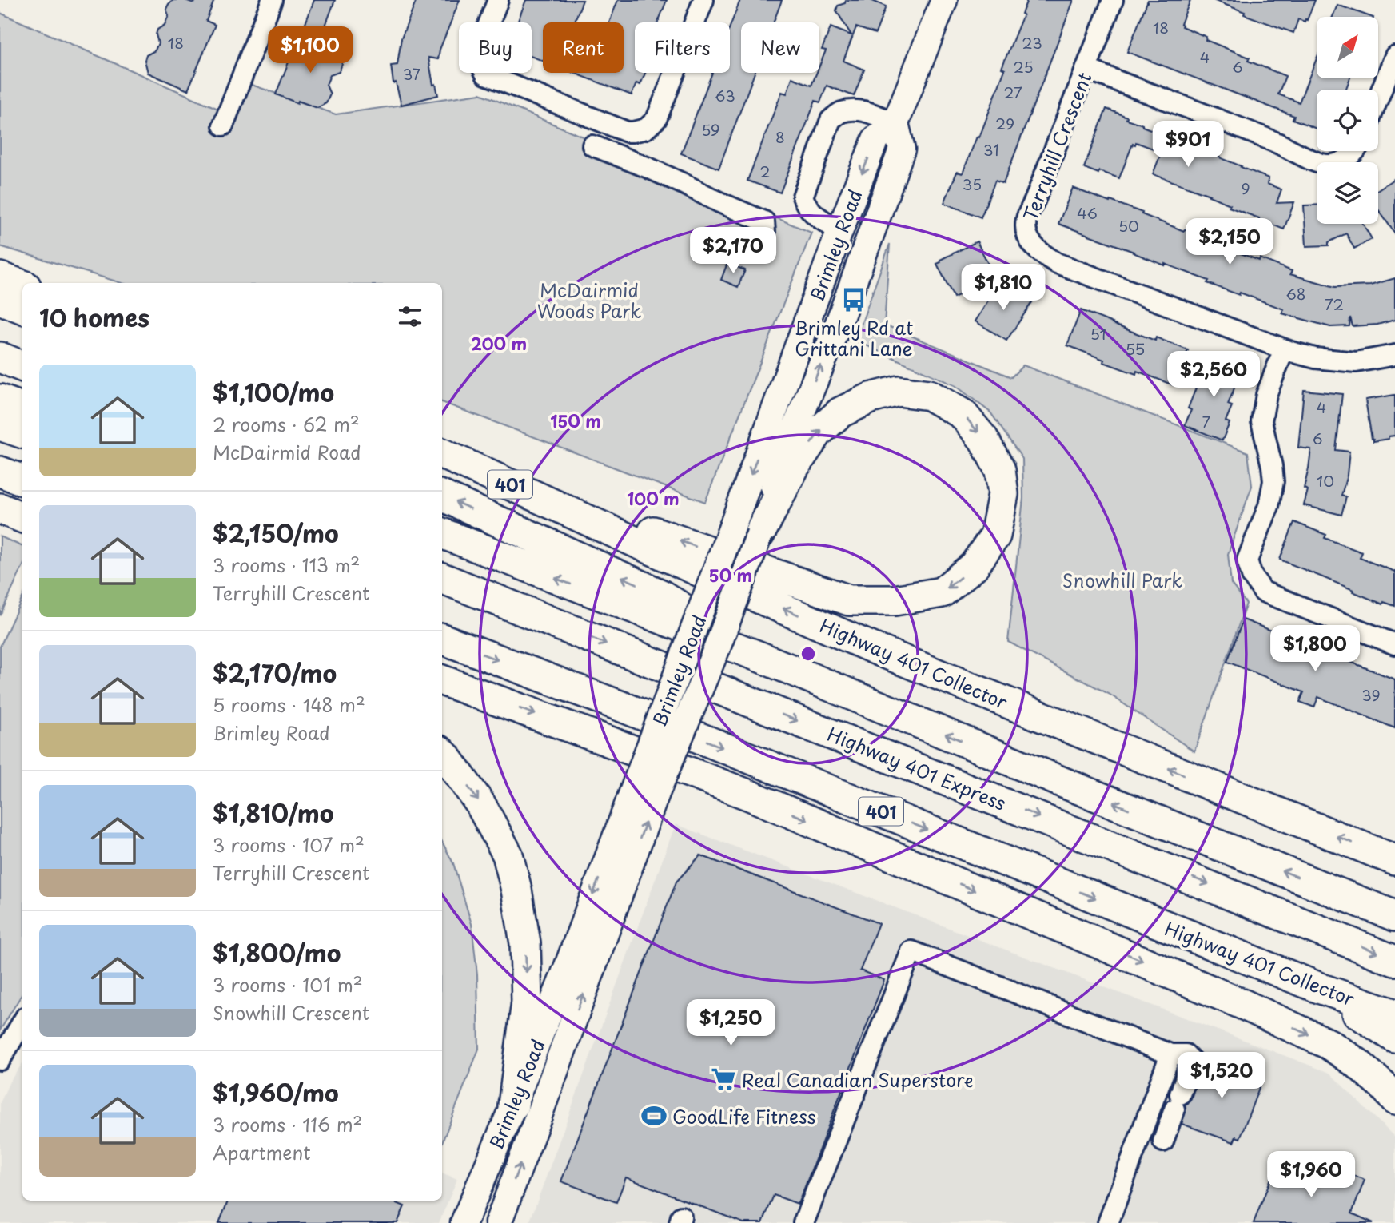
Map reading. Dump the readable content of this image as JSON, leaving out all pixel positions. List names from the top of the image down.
{
  "streets": {
    "highway": ["401", "Highway 401 Collector", "Highway 401 Express"],
    "main road": ["Brimley Road"],
    "street": ["Terryhill Crescent"]
  },
  "parks": ["McDairmid Woods Park", "Snowhill Park"],
  "places": {
    "bus stop": ["Brimley Rd at Grittani Lane"],
    "supermarket": ["Real Canadian Superstore"],
    "sports": ["GoodLife Fitness"]
  },
  "house_numbers": [
    "18",
    "18",
    "23",
    "4",
    "25",
    "6",
    "37",
    "27",
    "63",
    "29",
    "59",
    "8",
    "31",
    "2",
    "35",
    "9",
    "46",
    "50",
    "68",
    "72",
    "51",
    "55",
    "4",
    "7",
    "6",
    "10",
    "39"
  ],
  "north": "top right",
  "page": {
    "chip": [
      "Buy",
      "Rent",
      "Filters",
      "New"
    ],
    "price": [
      "$1,100",
      "$901",
      "$2,150",
      "$2,170",
      "$1,810",
      "$2,560",
      "$1,800",
      "$1,250",
      "$1,520",
      "$1,960"
    ],
    "heading": "10 homes",
    "list": [
      {
        "name": "$1,100/mo",
        "note": "2 rooms · 62 m² · McDairmid Road"
      },
      {
        "name": "$2,150/mo",
        "note": "3 rooms · 113 m² · Terryhill Crescent"
      },
      {
        "name": "$2,170/mo",
        "note": "5 rooms · 148 m² · Brimley Road"
      },
      {
        "name": "$1,810/mo",
        "note": "3 rooms · 107 m² · Terryhill Crescent"
      },
      {
        "name": "$1,800/mo",
        "note": "3 rooms · 101 m² · Snowhill Crescent"
      },
      {
        "name": "$1,960/mo",
        "note": "3 rooms · 116 m² · Apartment"
      }
    ]
  },
  "rings": [
    "200 m",
    "150 m",
    "100 m",
    "50 m"
  ]
}
